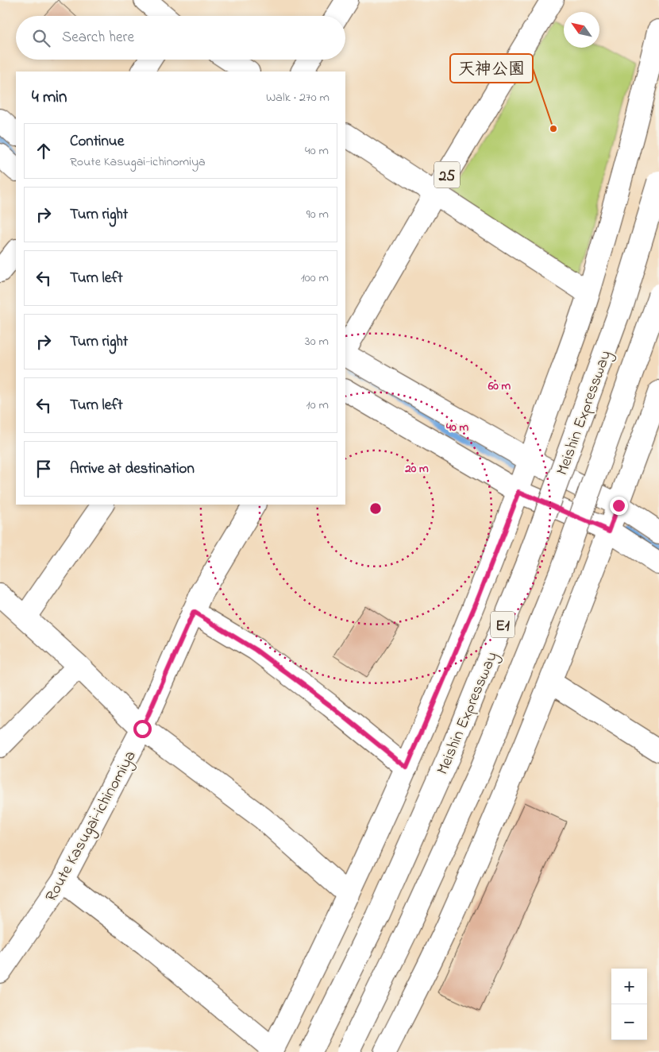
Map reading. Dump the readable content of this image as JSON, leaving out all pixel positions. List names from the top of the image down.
{
  "streets": {
    "main road": [
      "25",
      "Meishin Expressway",
      "E1",
      "Route Kasugai-ichinomiya"
    ]
  },
  "places": ["天神公園"],
  "north": "top left",
  "page": {
    "search": "Search here",
    "heading": ["4 min", "Walk · 270 m"],
    "list": [
      ["Continue", "Route Kasugai-ichinomiya", "40 m"],
      ["Turn right", "90 m"],
      ["Turn left", "100 m"],
      ["Turn right", "30 m"],
      ["Turn left", "10 m"],
      "Arrive at destination"
    ],
    "map_buttons": ["+", "−"]
  },
  "rings": ["60 m", "40 m", "20 m"]
}
